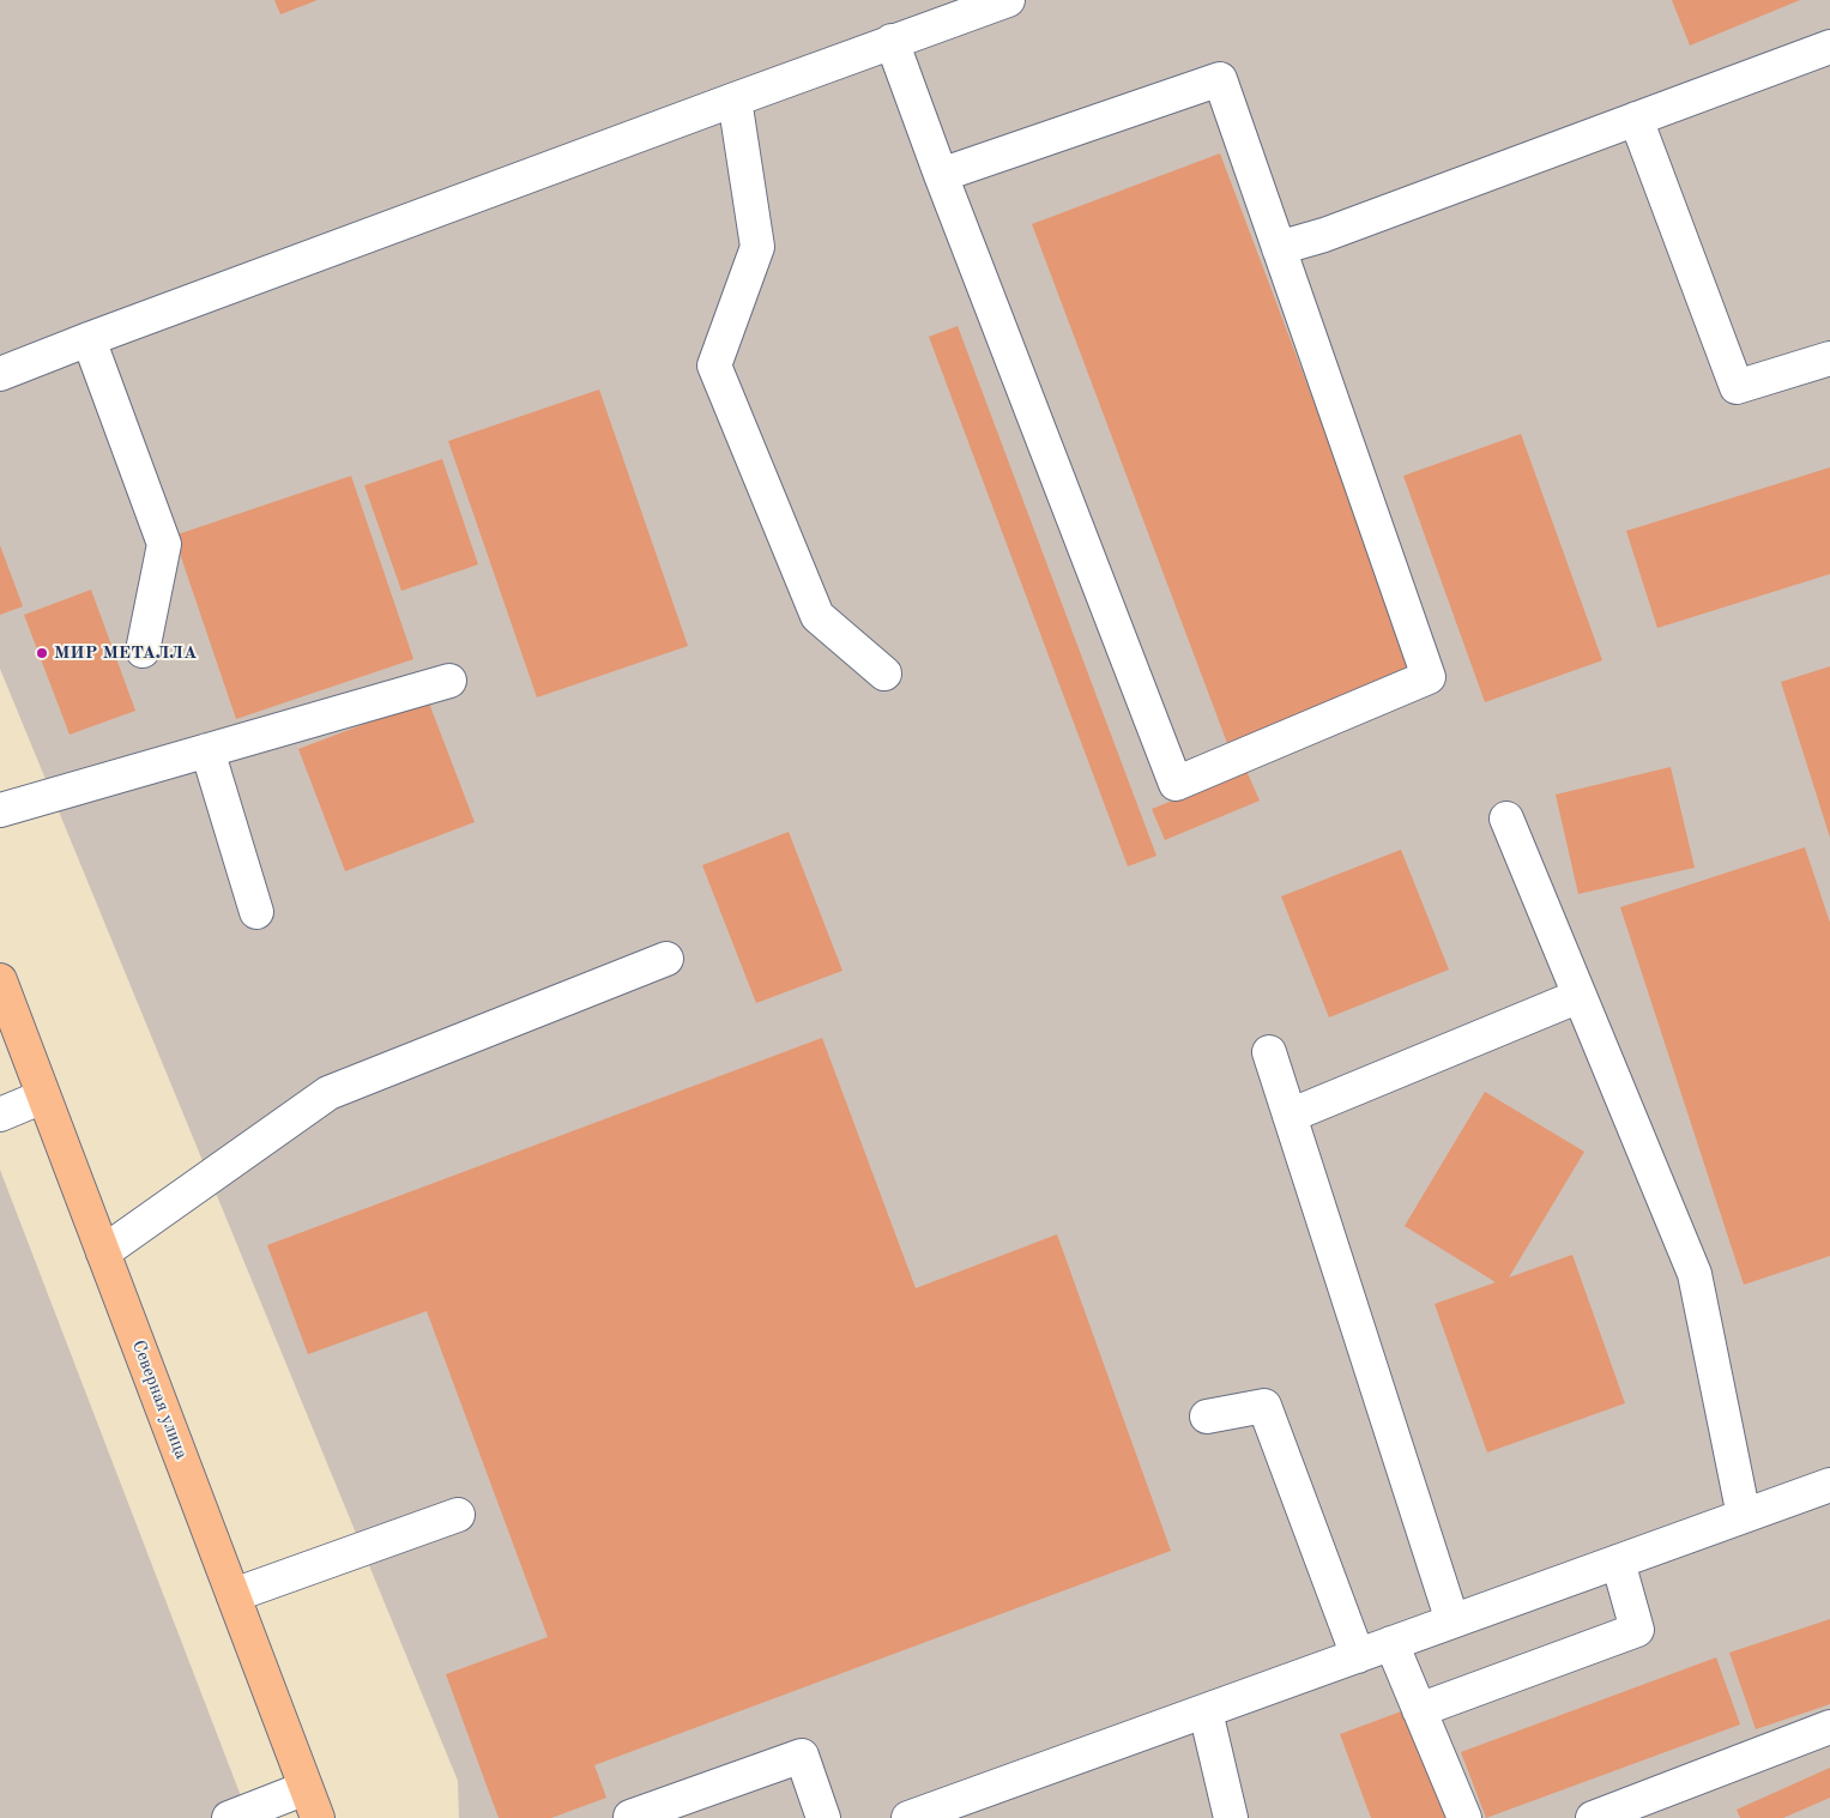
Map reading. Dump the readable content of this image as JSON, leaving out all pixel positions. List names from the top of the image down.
{
  "streets": {
    "main road": ["Северная улица"]
  },
  "places": ["МИР МЕТАЛЛА"]
}
